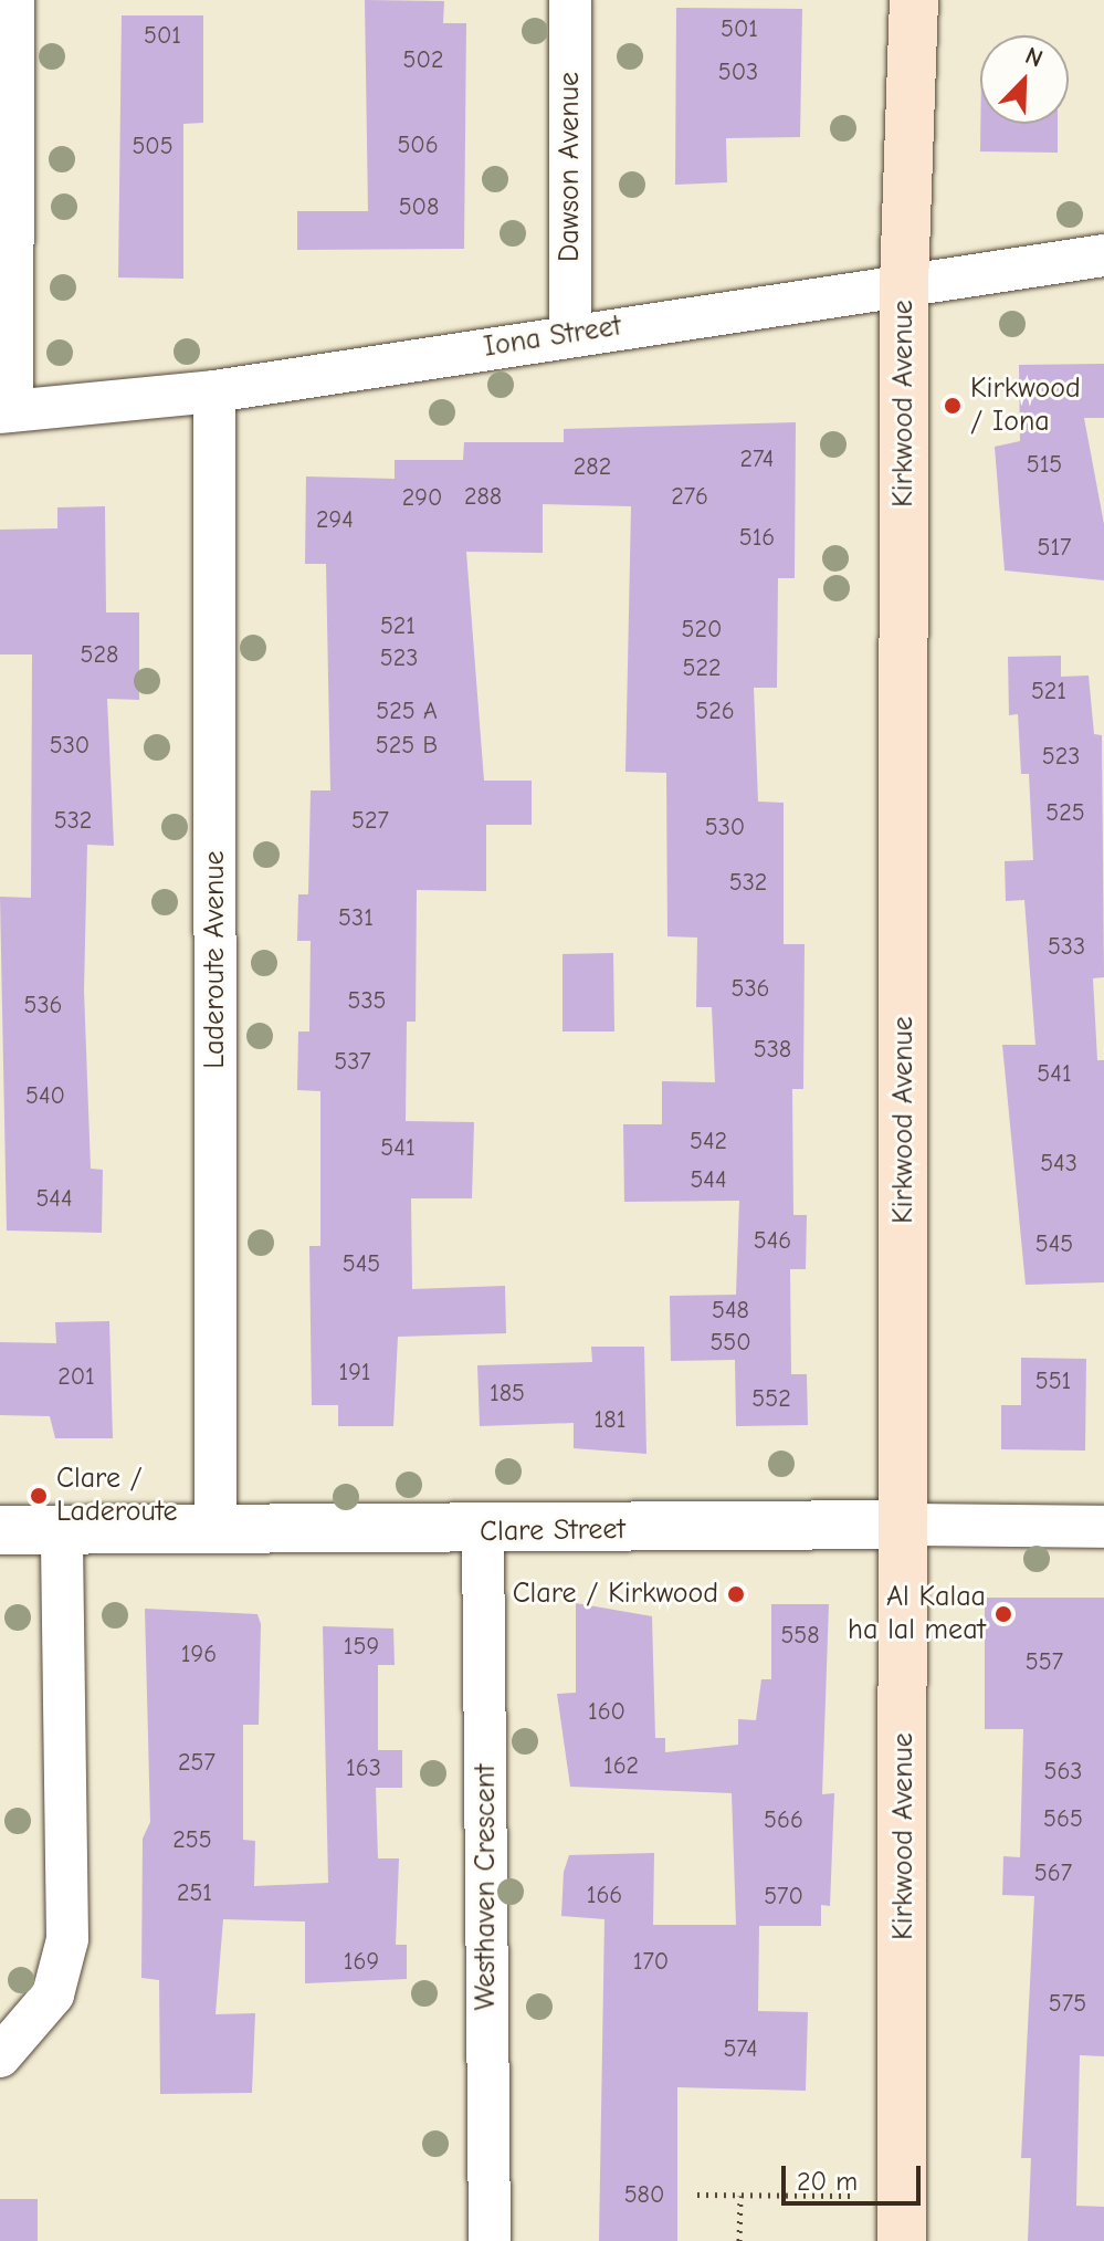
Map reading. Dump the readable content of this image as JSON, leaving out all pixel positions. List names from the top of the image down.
{
  "streets": {
    "main road": ["Kirkwood Avenue"],
    "street": [
      "Dawson Avenue",
      "Iona Street",
      "Laderoute Avenue",
      "Clare Street",
      "Westhaven Crescent"
    ]
  },
  "crossings": [
    ["Dawson Avenue", "Iona Street"],
    ["Iona Street", "Kirkwood Avenue"],
    ["Iona Street", "Laderoute Avenue"],
    ["Kirkwood Avenue", "Clare Street"],
    ["Laderoute Avenue", "Clare Street"],
    ["Clare Street", "Westhaven Crescent"]
  ],
  "places": [
    "Kirkwood / Iona",
    "Clare / Laderoute",
    "Clare / Kirkwood",
    "Al Kalaa ha lal meat"
  ],
  "house_numbers": [
    "501",
    "501",
    "502",
    "503",
    "506",
    "505",
    "508",
    "274",
    "515",
    "282",
    "288",
    "276",
    "290",
    "294",
    "516",
    "517",
    "521",
    "520",
    "528",
    "523",
    "522",
    "521",
    "525 A",
    "526",
    "530",
    "525 B",
    "523",
    "525",
    "532",
    "527",
    "530",
    "532",
    "531",
    "533",
    "536",
    "535",
    "536",
    "538",
    "537",
    "541",
    "540",
    "542",
    "541",
    "543",
    "544",
    "544",
    "546",
    "545",
    "545",
    "548",
    "550",
    "191",
    "201",
    "551",
    "185",
    "552",
    "181",
    "558",
    "159",
    "196",
    "557",
    "160",
    "257",
    "162",
    "163",
    "563",
    "565",
    "566",
    "255",
    "567",
    "251",
    "166",
    "570",
    "169",
    "170",
    "575",
    "574",
    "580"
  ],
  "scale_bar": "20 m",
  "north": "top right"
}
